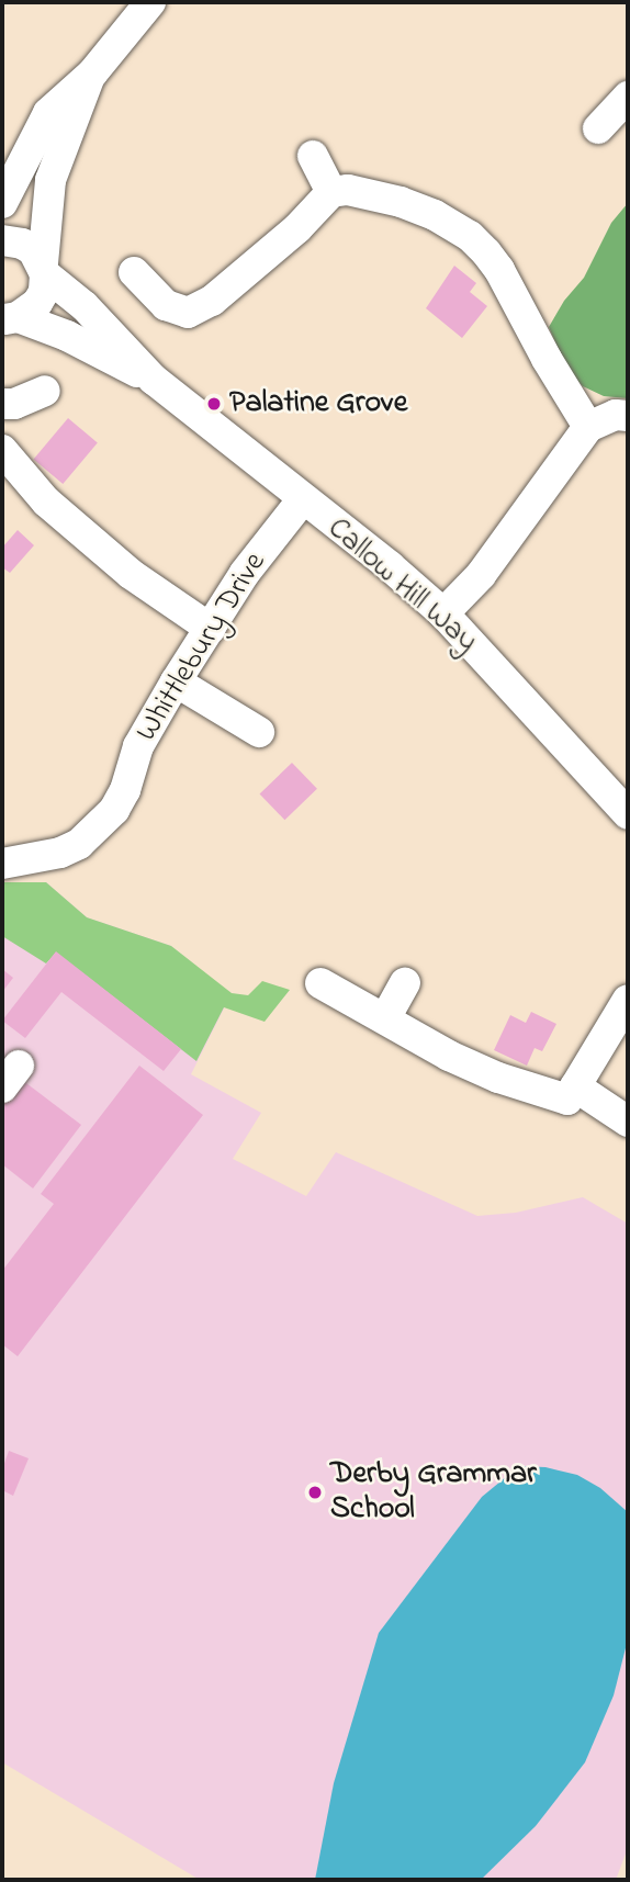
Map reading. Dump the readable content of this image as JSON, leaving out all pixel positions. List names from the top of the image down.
{
  "streets": {
    "street": ["Callow Hill Way", "Whittlebury Drive"]
  },
  "crossings": [
    ["Callow Hill Way", "Whittlebury Drive"]
  ],
  "places": ["Palatine Grove", "Derby Grammar School"]
}
